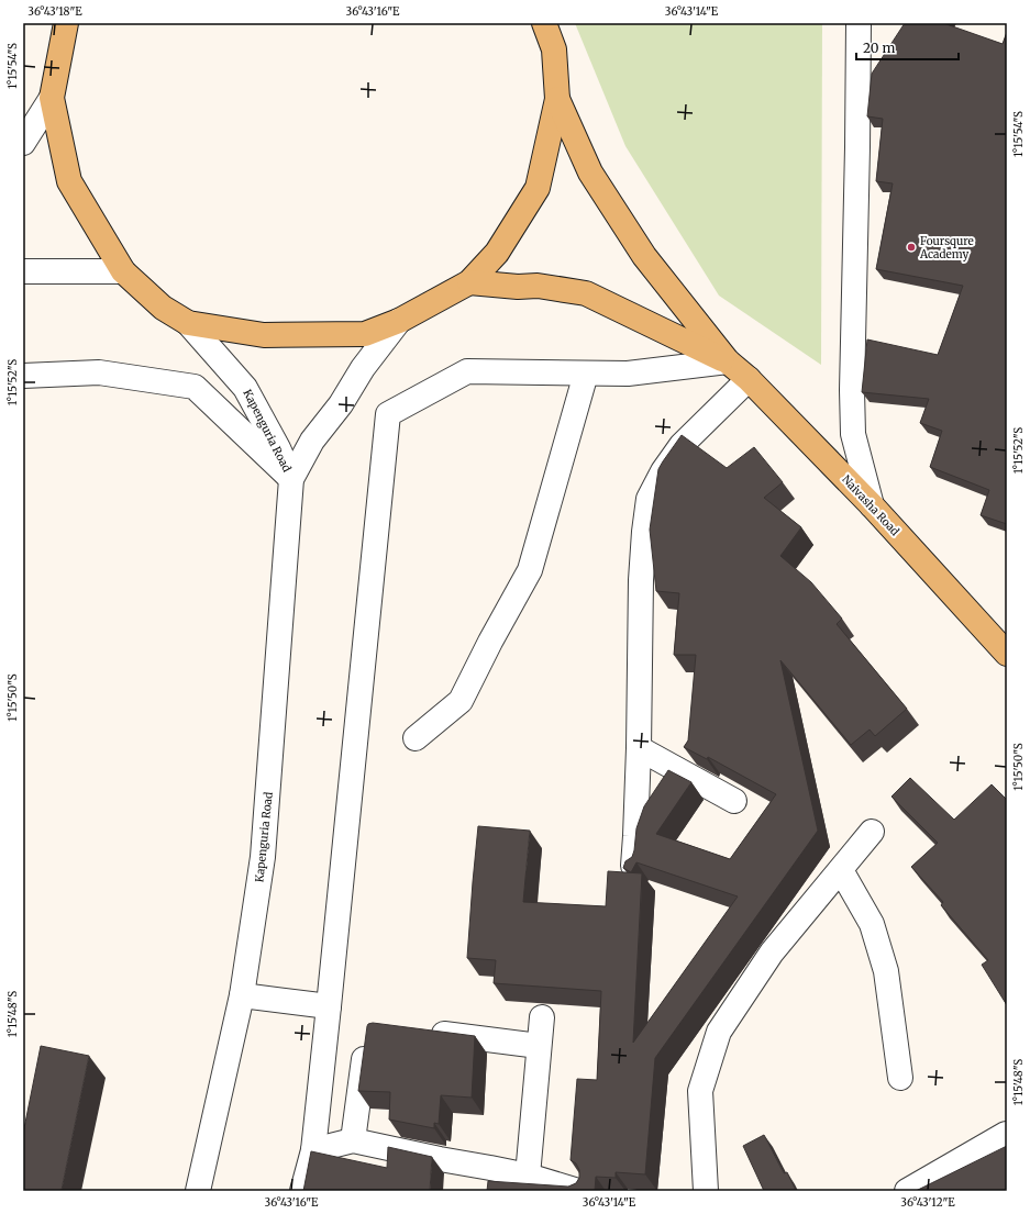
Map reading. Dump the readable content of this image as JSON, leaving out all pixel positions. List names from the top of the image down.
{
  "streets": {
    "main road": ["Naivasha Road"],
    "street": ["Kapenguria Road"]
  },
  "places": ["Foursqure Academy"],
  "scale_bar": "20 m",
  "coordinates": [
    "36°43'18\"E",
    "36°43'16\"E",
    "36°43'14\"E",
    "1°15'54\"S",
    "1°15'52\"S",
    "1°15'50\"S",
    "1°15'48\"S",
    "36°43'12\"E"
  ]
}
